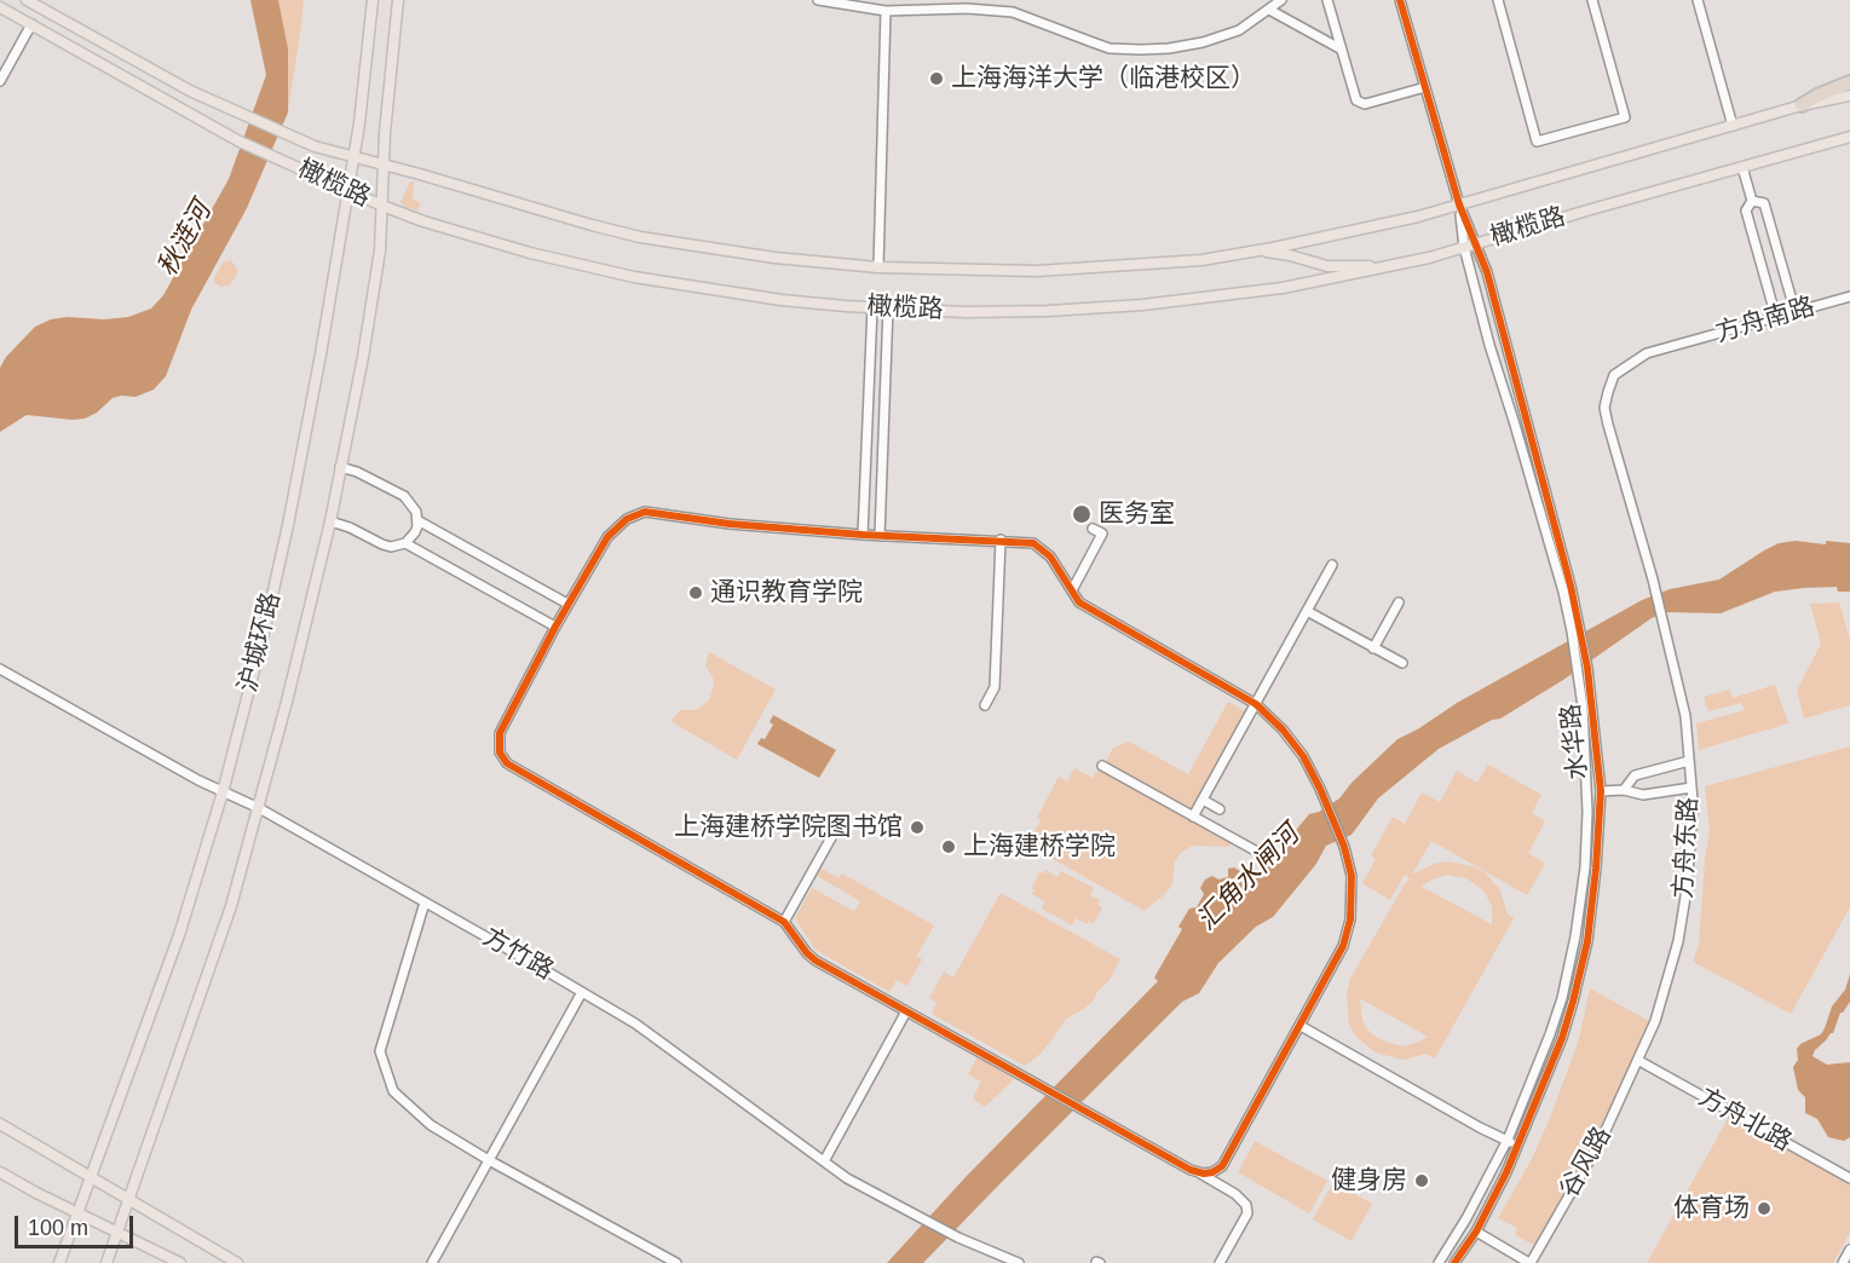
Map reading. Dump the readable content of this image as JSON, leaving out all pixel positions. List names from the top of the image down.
{
  "streets": {
    "main road": ["橄榄路", "沪城环路"],
    "street": [
      "方舟南路",
      "水华路",
      "方舟东路",
      "方竹路",
      "方舟北路",
      "谷风路"
    ]
  },
  "crossings": [
    ["橄榄路", "沪城环路"],
    ["橄榄路", "水华路"],
    ["方舟南路", "方舟东路"],
    ["沪城环路", "方竹路"],
    ["方舟东路", "方舟北路"],
    ["方舟东路", "谷风路"],
    ["方舟北路", "谷风路"]
  ],
  "water": ["秋涟河", "汇角水闸河"],
  "places": [
    "上海海洋大学（临港校区）",
    "医务室",
    "通识教育学院",
    "上海建桥学院图书馆",
    "上海建桥学院",
    "健身房",
    "体育场"
  ],
  "scale_bar": "100 m"
}
